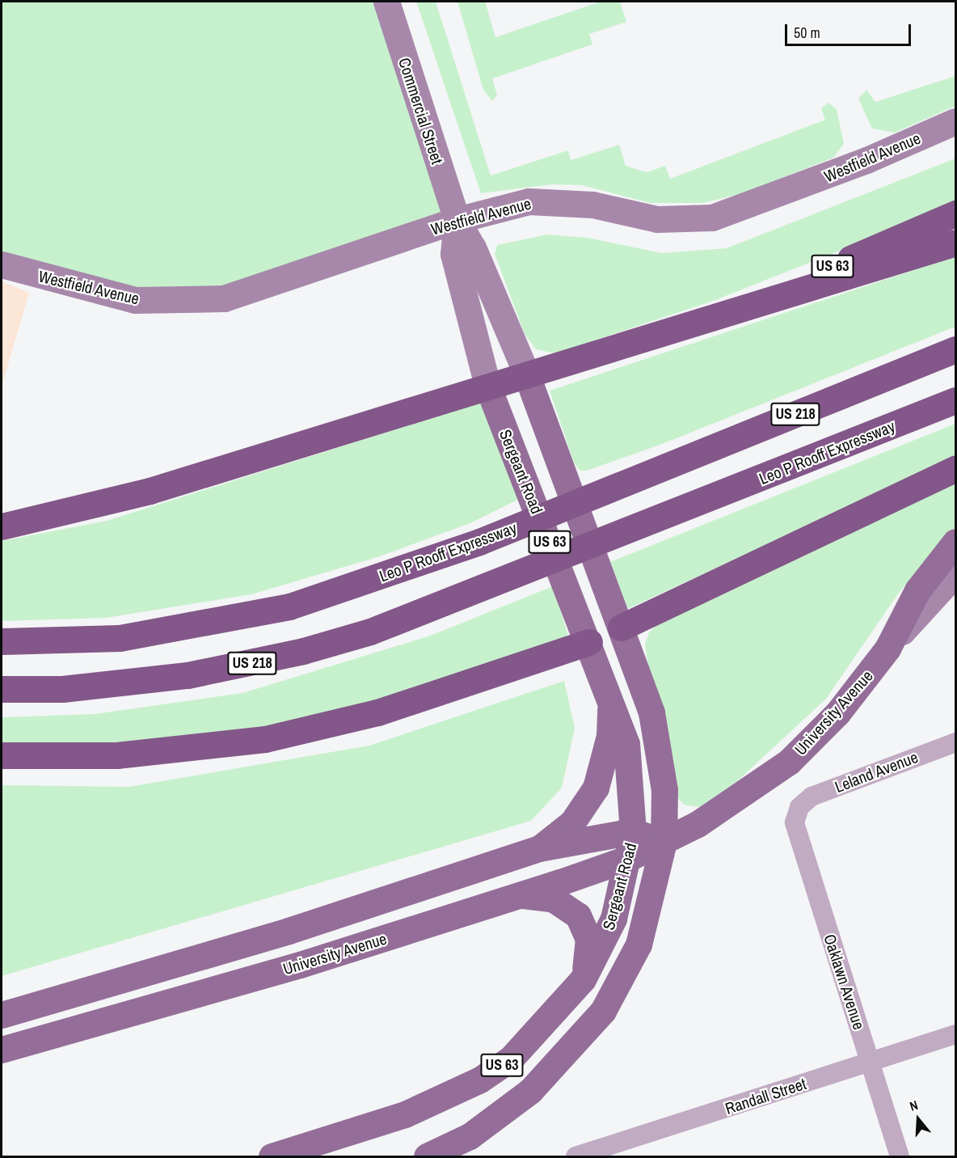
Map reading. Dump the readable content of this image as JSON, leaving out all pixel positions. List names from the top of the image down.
{
  "streets": {
    "highway": ["US 63", "US 218", "Leo P Rooff Expressway"],
    "main road": ["Sergeant Road", "University Avenue"],
    "street": [
      "Commercial Street",
      "Westfield Avenue",
      "Leland Avenue",
      "Oaklawn Avenue",
      "Randall Street"
    ]
  },
  "crossings": [
    ["Commercial Street", "Westfield Avenue"],
    ["US 63", "Sergeant Road"],
    ["Sergeant Road", "University Avenue"],
    ["Leland Avenue", "Oaklawn Avenue"],
    ["Oaklawn Avenue", "Randall Street"]
  ],
  "scale_bar": "50 m",
  "north": "top"
}
